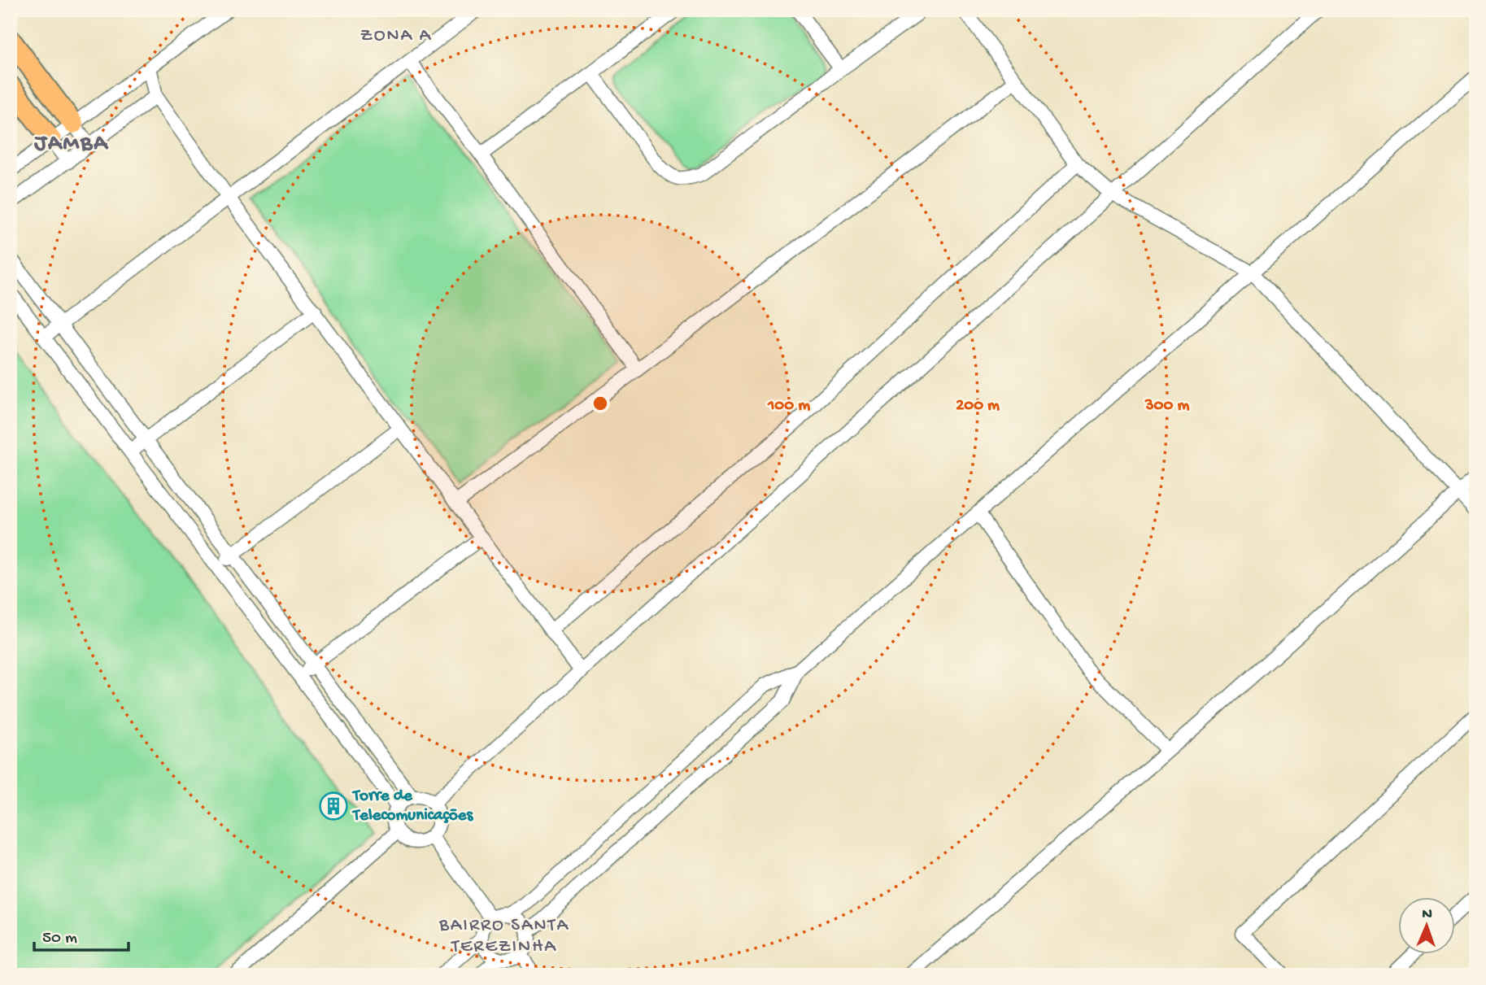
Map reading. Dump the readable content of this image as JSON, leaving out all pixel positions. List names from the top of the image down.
{
  "districts": ["ZONA A", "JAMBA", "BAIRRO SANTA TEREZINHA"],
  "places": {
    "building": ["Torre de Telecomunicações"]
  },
  "scale_bar": "50 m",
  "north": "top",
  "rings": ["100 m", "200 m", "300 m"]
}
